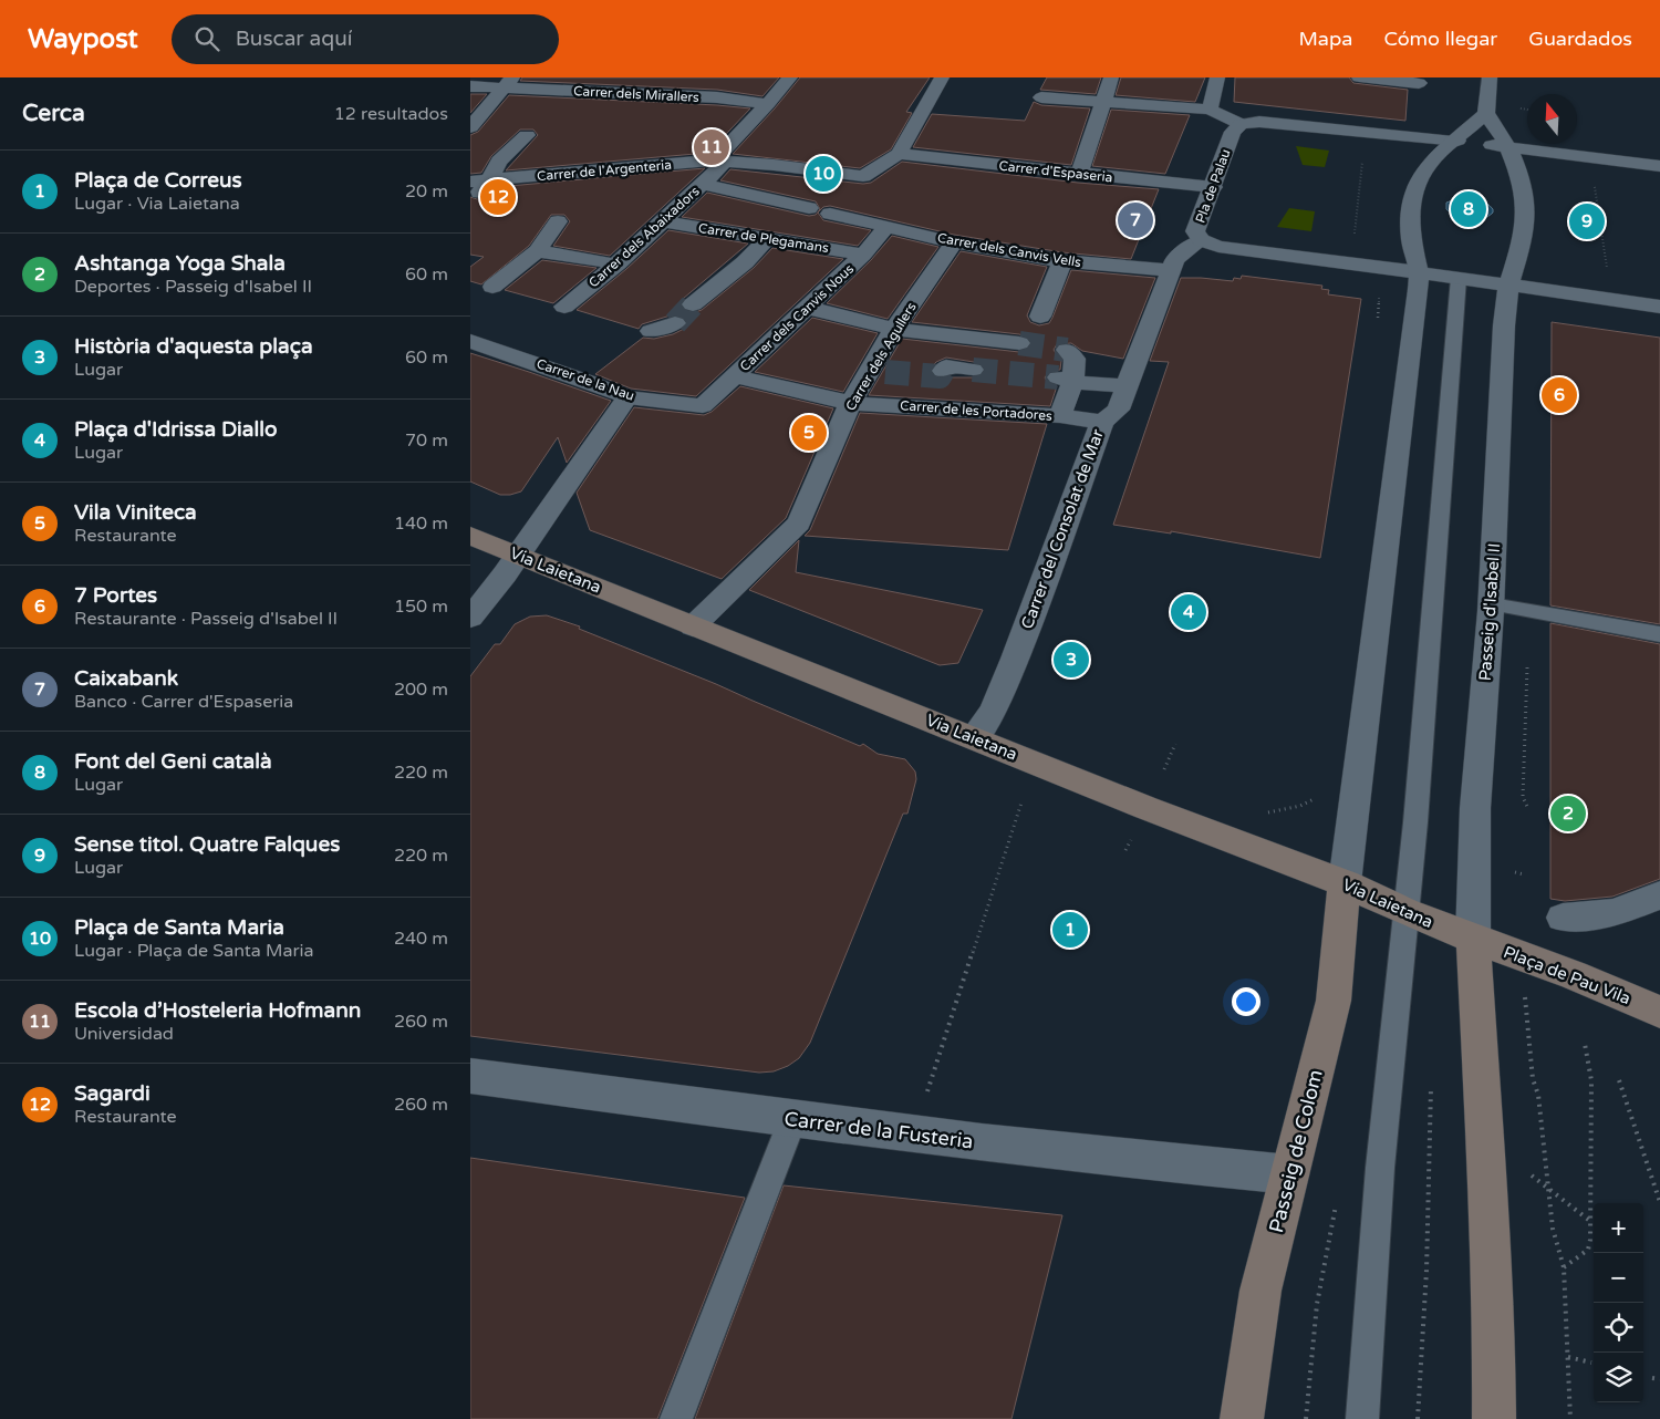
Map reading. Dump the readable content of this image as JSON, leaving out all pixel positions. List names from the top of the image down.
{
  "streets": {
    "main road": ["Via Laietana", "Plaça de Pau Vila", "Passeig de Colom"],
    "street": [
      "Carrer dels Mirallers",
      "Carrer de l'Argenteria",
      "Carrer d'Espaseria",
      "Pla de Palau",
      "Carrer dels Abaixadors",
      "Carrer de Plegamans",
      "Carrer dels Canvis Vells",
      "Carrer dels Canvis Nous",
      "Carrer dels Agullers",
      "Carrer de la Nau",
      "Carrer de les Portadores",
      "Carrer del Consolat de Mar",
      "Passeig d'Isabel II",
      "Carrer de la Fusteria"
    ]
  },
  "crossings": [
    ["Carrer dels Mirallers", "Carrer dels Abaixadors"],
    ["Carrer de l'Argenteria", "Carrer dels Abaixadors"],
    ["Carrer d'Espaseria", "Pla de Palau"],
    ["Pla de Palau", "Carrer del Consolat de Mar"],
    ["Pla de Palau", "Passeig d'Isabel II"],
    ["Carrer dels Abaixadors", "Carrer de Plegamans"],
    ["Carrer de Plegamans", "Carrer dels Canvis Nous"],
    ["Carrer dels Canvis Vells", "Carrer dels Canvis Nous"],
    ["Carrer dels Canvis Vells", "Carrer dels Agullers"],
    ["Carrer dels Canvis Vells", "Carrer del Consolat de Mar"],
    ["Carrer dels Canvis Nous", "Carrer de la Nau"],
    ["Carrer dels Canvis Nous", "Carrer de les Portadores"],
    ["Carrer dels Agullers", "Carrer de les Portadores"],
    ["Carrer dels Agullers", "Via Laietana"],
    ["Carrer de les Portadores", "Carrer del Consolat de Mar"],
    ["Carrer del Consolat de Mar", "Via Laietana"],
    ["Via Laietana", "Passeig d'Isabel II"],
    ["Via Laietana", "Plaça de Pau Vila"],
    ["Via Laietana", "Passeig de Colom"],
    ["Passeig d'Isabel II", "Plaça de Pau Vila"],
    ["Carrer de la Fusteria", "Passeig de Colom"]
  ],
  "north": "top",
  "page": {
    "header": "Waypost",
    "search": "Buscar aquí",
    "nav": ["Mapa", "Cómo llegar", "Guardados"],
    "heading": ["Cerca", "12 resultados"],
    "pins": [
      "11",
      "10",
      "12",
      "8",
      "7",
      "9",
      "6",
      "5",
      "4",
      "3",
      "2",
      "1"
    ],
    "list": [
      {
        "mark": "1",
        "name": "Plaça de Correus",
        "note": "Lugar · Via Laietana",
        "value": "20 m"
      },
      {
        "mark": "2",
        "name": "Ashtanga Yoga Shala",
        "note": "Deportes · Passeig d'Isabel II",
        "value": "60 m"
      },
      {
        "mark": "3",
        "name": "Història d'aquesta plaça",
        "note": "Lugar",
        "value": "60 m"
      },
      {
        "mark": "4",
        "name": "Plaça d'Idrissa Diallo",
        "note": "Lugar",
        "value": "70 m"
      },
      {
        "mark": "5",
        "name": "Vila Viniteca",
        "note": "Restaurante",
        "value": "140 m"
      },
      {
        "mark": "6",
        "name": "7 Portes",
        "note": "Restaurante · Passeig d'Isabel II",
        "value": "150 m"
      },
      {
        "mark": "7",
        "name": "Caixabank",
        "note": "Banco · Carrer d'Espaseria",
        "value": "200 m"
      },
      {
        "mark": "8",
        "name": "Font del Geni català",
        "note": "Lugar",
        "value": "220 m"
      },
      {
        "mark": "9",
        "name": "Sense titol. Quatre Falques",
        "note": "Lugar",
        "value": "220 m"
      },
      {
        "mark": "10",
        "name": "Plaça de Santa Maria",
        "note": "Lugar · Plaça de Santa Maria",
        "value": "240 m"
      },
      {
        "mark": "11",
        "name": "Escola d’Hosteleria Hofmann",
        "note": "Universidad",
        "value": "260 m"
      },
      {
        "mark": "12",
        "name": "Sagardi",
        "note": "Restaurante",
        "value": "260 m"
      }
    ],
    "map_buttons": ["+", "−"]
  }
}
